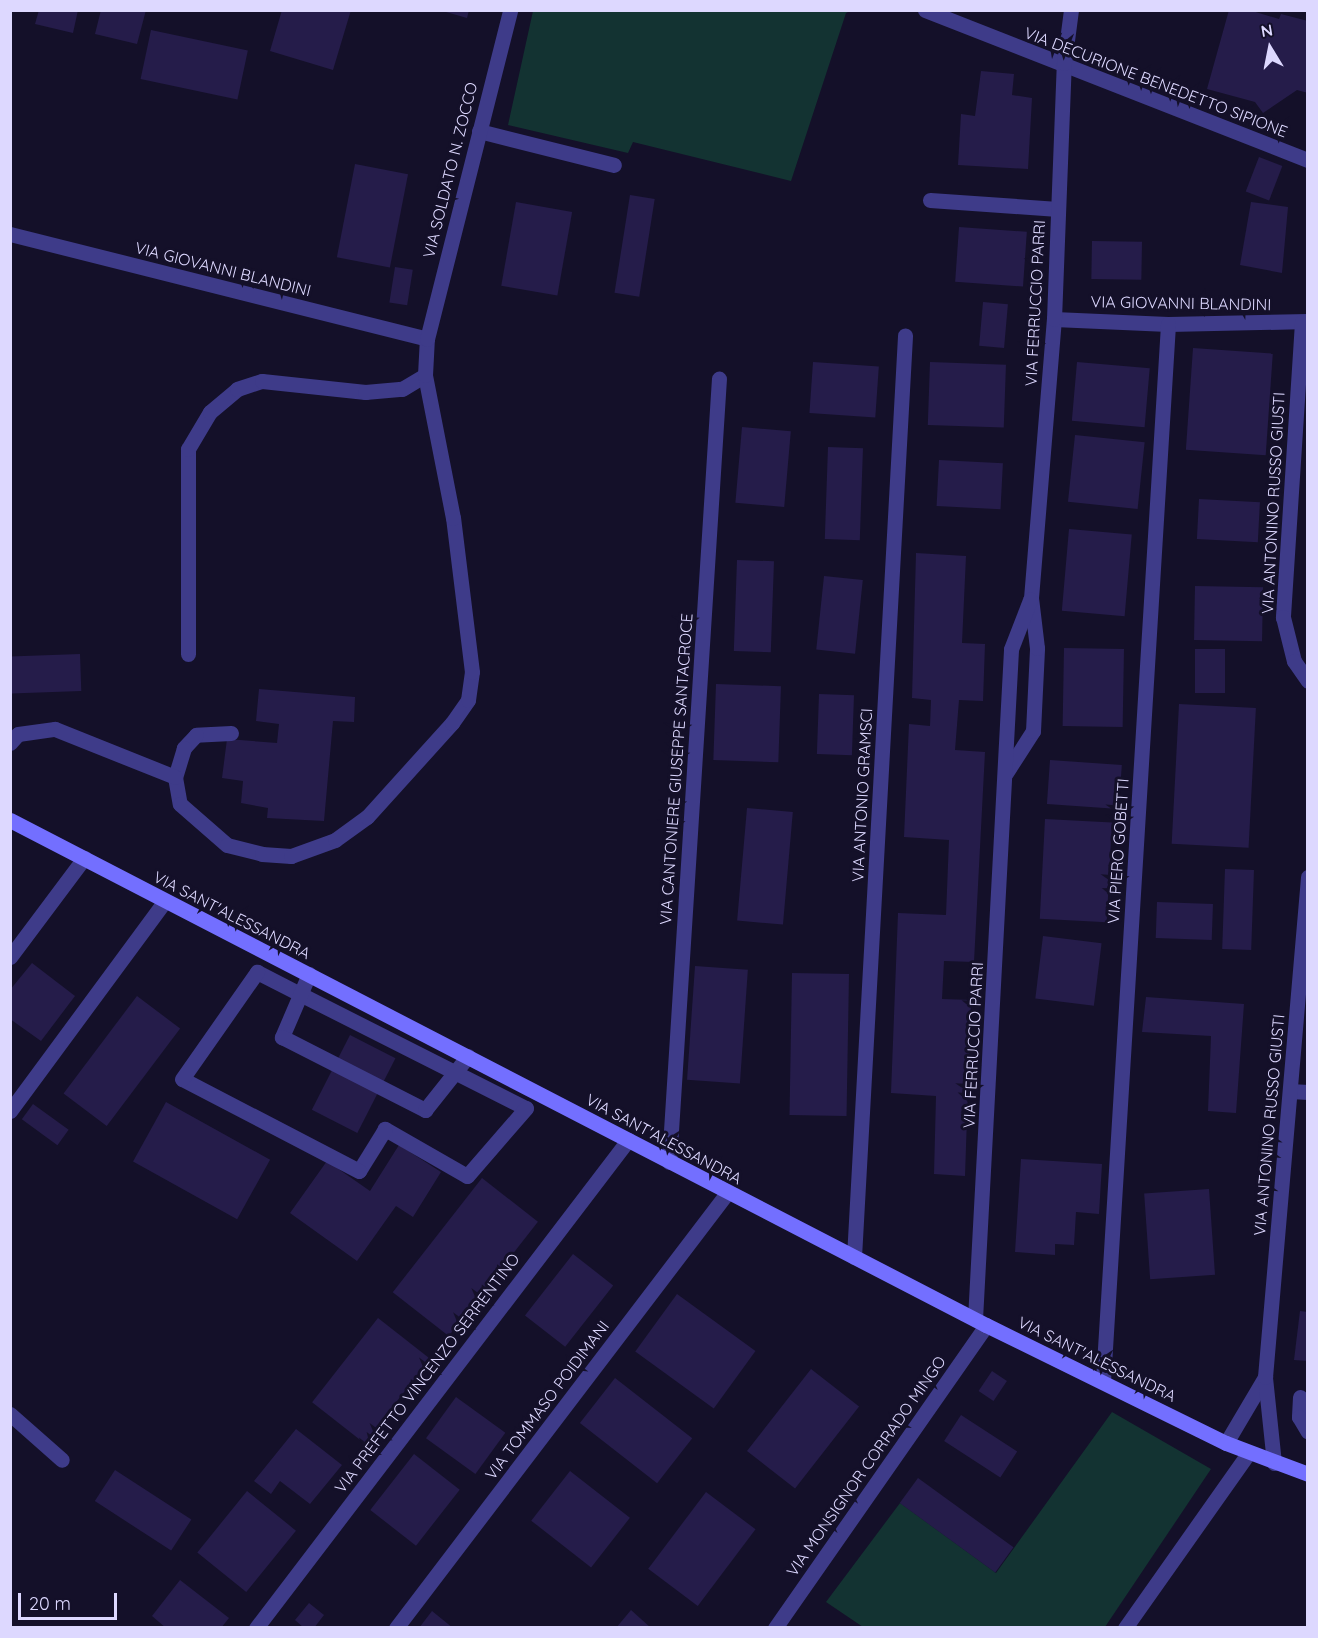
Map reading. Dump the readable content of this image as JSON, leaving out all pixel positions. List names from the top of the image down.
{
  "streets": {
    "street": [
      "VIA DECURIONE BENEDETTO SIPIONE",
      "VIA SOLDATO N. ZOCCO",
      "VIA GIOVANNI BLANDINI",
      "VIA FERRUCCIO PARRI",
      "VIA ANTONINO RUSSO GIUSTI",
      "VIA CANTONIERE GIUSEPPE SANTACROCE",
      "VIA ANTONIO GRAMSCI",
      "VIA PIERO GOBETTI",
      "VIA SANT'ALESSANDRA",
      "VIA PREFETTO VINCENZO SERRENTINO",
      "VIA TOMMASO POIDIMANI",
      "VIA MONSIGNOR CORRADO MINGO"
    ]
  },
  "crossings": [
    ["VIA DECURIONE BENEDETTO SIPIONE", "VIA FERRUCCIO PARRI"],
    ["VIA SOLDATO N. ZOCCO", "VIA GIOVANNI BLANDINI"],
    ["VIA GIOVANNI BLANDINI", "VIA FERRUCCIO PARRI"],
    ["VIA GIOVANNI BLANDINI", "VIA ANTONINO RUSSO GIUSTI"],
    ["VIA GIOVANNI BLANDINI", "VIA PIERO GOBETTI"],
    ["VIA FERRUCCIO PARRI", "VIA SANT'ALESSANDRA"],
    ["VIA FERRUCCIO PARRI", "VIA MONSIGNOR CORRADO MINGO"],
    ["VIA CANTONIERE GIUSEPPE SANTACROCE", "VIA SANT'ALESSANDRA"],
    ["VIA ANTONIO GRAMSCI", "VIA SANT'ALESSANDRA"],
    ["VIA PIERO GOBETTI", "VIA SANT'ALESSANDRA"],
    ["VIA SANT'ALESSANDRA", "VIA PREFETTO VINCENZO SERRENTINO"],
    ["VIA SANT'ALESSANDRA", "VIA TOMMASO POIDIMANI"],
    ["VIA SANT'ALESSANDRA", "VIA MONSIGNOR CORRADO MINGO"]
  ],
  "scale_bar": "20 m",
  "north": "top"
}
